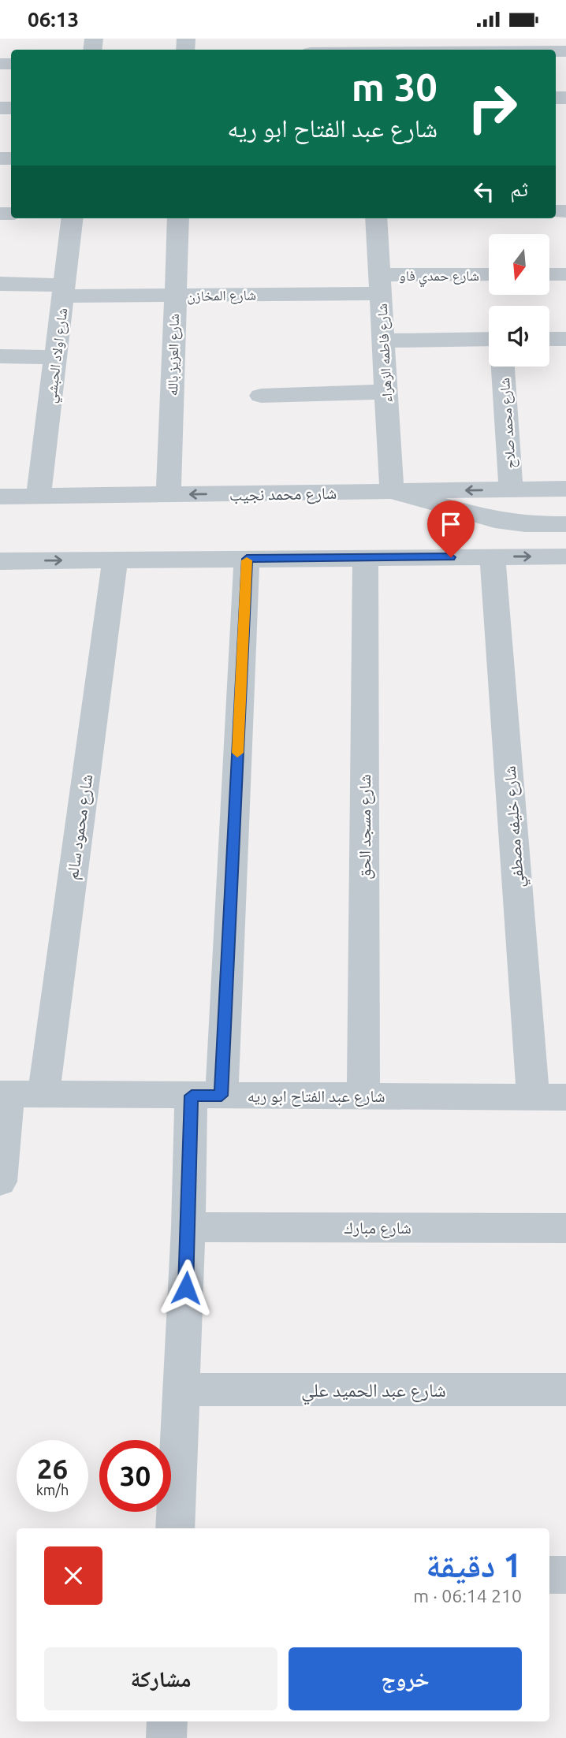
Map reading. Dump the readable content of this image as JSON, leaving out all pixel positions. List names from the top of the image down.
{
  "streets": {
    "street": [
      "شارع حمدي فاو",
      "شارع المخازن",
      "شارع فاطمه الزهراء",
      "شارع العزيز بالله",
      "شارع اولاد الحبشي",
      "شارع محمد صلاح",
      "شارع محمد نجيب",
      "شارع محمود سالم",
      "شارع مسجد الحق",
      "شارع خليفه مصطفي",
      "شارع عبد الفتاح ابو ريه",
      "شارع مبارك",
      "شارع عبد الحميد علي"
    ]
  },
  "crossings": [
    ["شارع حمدي فاو", "شارع المخازن"],
    ["شارع حمدي فاو", "شارع فاطمه الزهراء"],
    ["شارع المخازن", "شارع فاطمه الزهراء"],
    ["شارع المخازن", "شارع العزيز بالله"],
    ["شارع المخازن", "شارع اولاد الحبشي"],
    ["شارع فاطمه الزهراء", "شارع محمد نجيب"],
    ["شارع العزيز بالله", "شارع محمد نجيب"],
    ["شارع اولاد الحبشي", "شارع محمد نجيب"],
    ["شارع محمد صلاح", "شارع محمد نجيب"],
    ["شارع محمود سالم", "شارع عبد الفتاح ابو ريه"],
    ["شارع مسجد الحق", "شارع عبد الفتاح ابو ريه"],
    ["شارع خليفه مصطفي", "شارع عبد الفتاح ابو ريه"]
  ],
  "north": "bottom",
  "page": {
    "status": "06:13",
    "turn": ["30 m", "شارع عبد الفتاح ابو ريه"],
    "then": "ثم",
    "speed": "26 km/h",
    "limit": "30",
    "heading": ["1 دقيقة", "210 m · 06:14"],
    "buttons": ["خروج", "مشاركة"]
  }
}
